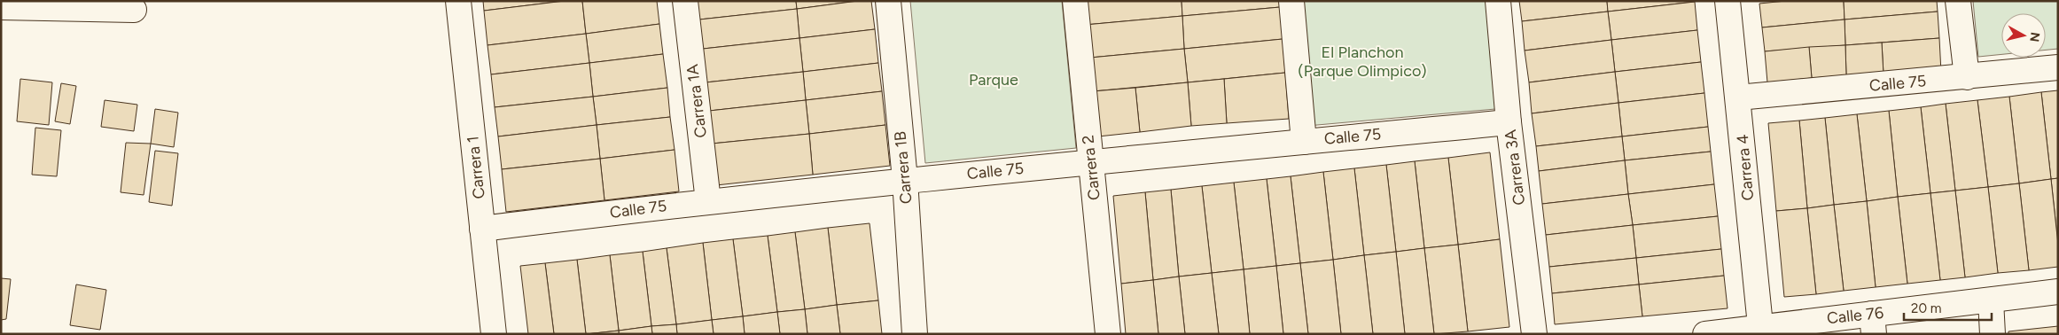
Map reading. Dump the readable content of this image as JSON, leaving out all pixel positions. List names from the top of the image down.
{
  "streets": {
    "street": [
      "Calle 75",
      "Carrera 1A",
      "Carrera 1",
      "Carrera 1B",
      "Carrera 2",
      "Carrera 3A",
      "Carrera 4",
      "Calle 76"
    ]
  },
  "crossings": [
    ["Calle 75", "Carrera 1A"],
    ["Calle 75", "Carrera 1"],
    ["Calle 75", "Carrera 1B"],
    ["Calle 75", "Carrera 2"],
    ["Calle 75", "Carrera 3A"],
    ["Calle 75", "Carrera 4"],
    ["Carrera 4", "Calle 76"]
  ],
  "parks": ["El Planchon (Parque Olimpico)", "Parque"],
  "scale_bar": "20 m",
  "north": "right"
}
